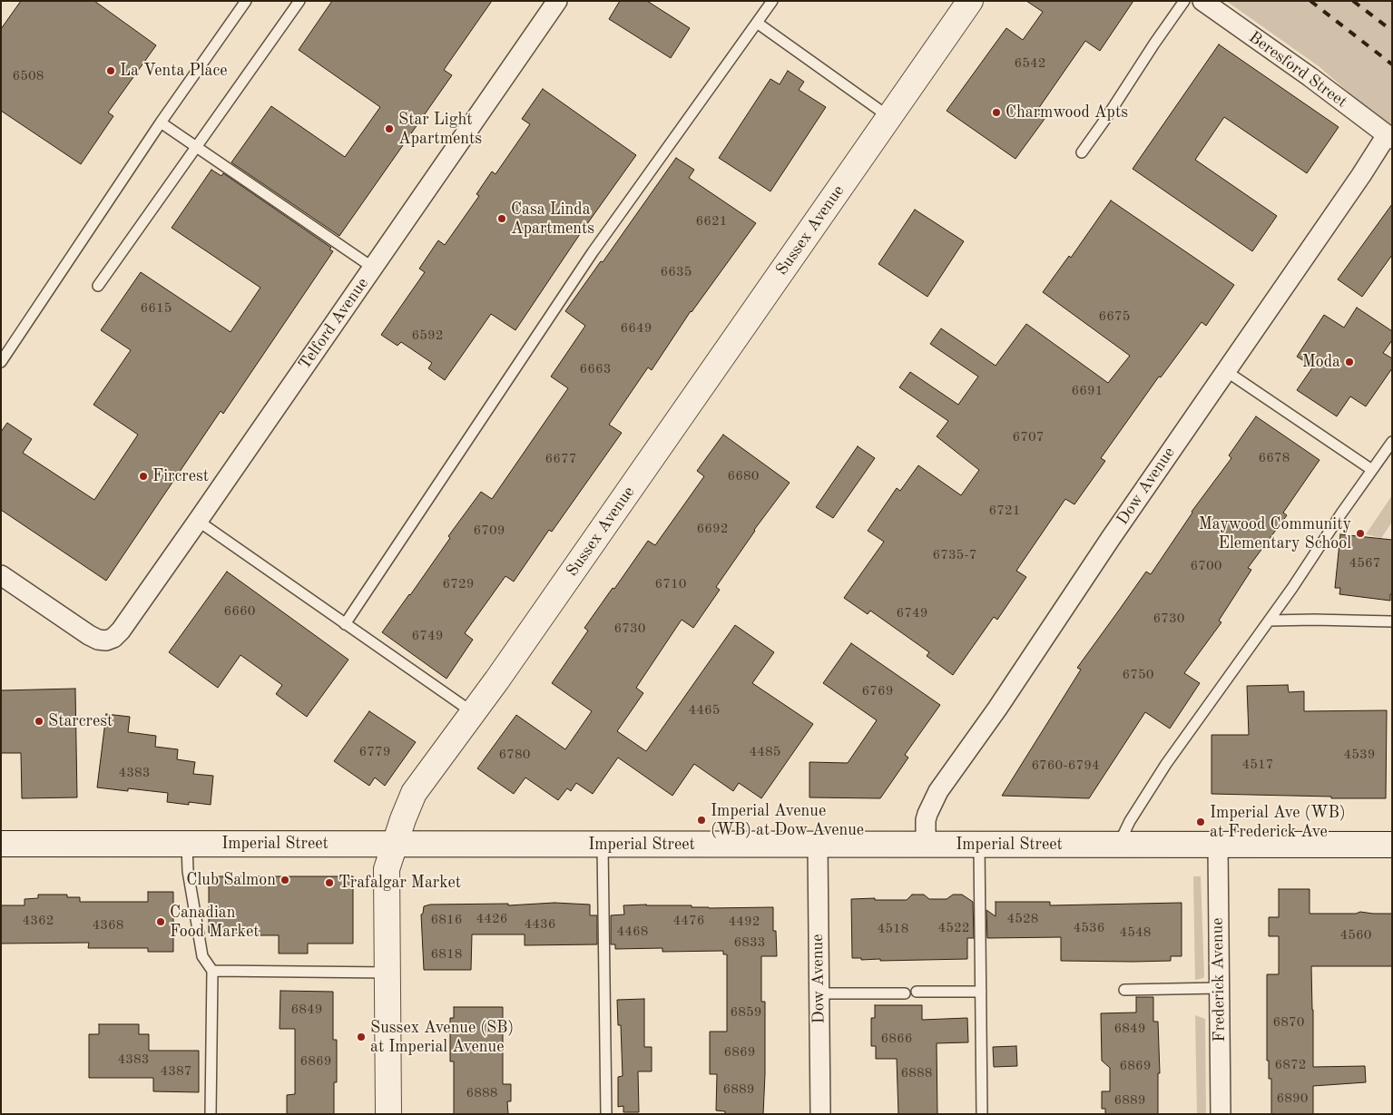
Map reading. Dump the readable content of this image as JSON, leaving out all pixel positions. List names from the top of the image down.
{
  "streets": {
    "main road": ["Sussex Avenue", "Imperial Street"],
    "street": [
      "Beresford Street",
      "Telford Avenue",
      "Dow Avenue",
      "Frederick Avenue"
    ]
  },
  "crossings": [
    ["Beresford Street", "Dow Avenue"],
    ["Sussex Avenue", "Imperial Street"],
    ["Dow Avenue", "Imperial Street"],
    ["Imperial Street", "Frederick Avenue"]
  ],
  "places": [
    "La Venta Place",
    "Charmwood Apts",
    "Star Light Apartments",
    "Casa Linda Apartments",
    "Moda",
    "Fircrest",
    "Maywood Community Elementary School",
    "Starcrest",
    "Imperial Avenue (WB) at Dow Avenue",
    "Imperial Ave (WB) at Frederick Ave",
    "Club Salmon",
    "Trafalgar Market",
    "Canadian Food Market",
    "Sussex Avenue (SB) at Imperial Avenue"
  ],
  "house_numbers": [
    "6542",
    "6508",
    "6621",
    "6635",
    "6615",
    "6675",
    "6649",
    "6592",
    "6663",
    "6691",
    "6707",
    "6678",
    "6677",
    "6680",
    "6721",
    "6692",
    "6709",
    "6735-7",
    "4567",
    "6700",
    "6729",
    "6710",
    "6660",
    "6749",
    "6730",
    "6730",
    "6749",
    "6750",
    "6769",
    "4465",
    "6779",
    "4485",
    "6780",
    "4539",
    "4517",
    "6760-6794",
    "4383",
    "4426",
    "4528",
    "6816",
    "4362",
    "4476",
    "4492",
    "4436",
    "4368",
    "4522",
    "4536",
    "4518",
    "4468",
    "4548",
    "4560",
    "6833",
    "6818",
    "6849",
    "6859",
    "6870",
    "6849",
    "6866",
    "6869",
    "4383",
    "6869",
    "6872",
    "6869",
    "4387",
    "6888",
    "6889",
    "6888",
    "6890",
    "6889"
  ]
}
